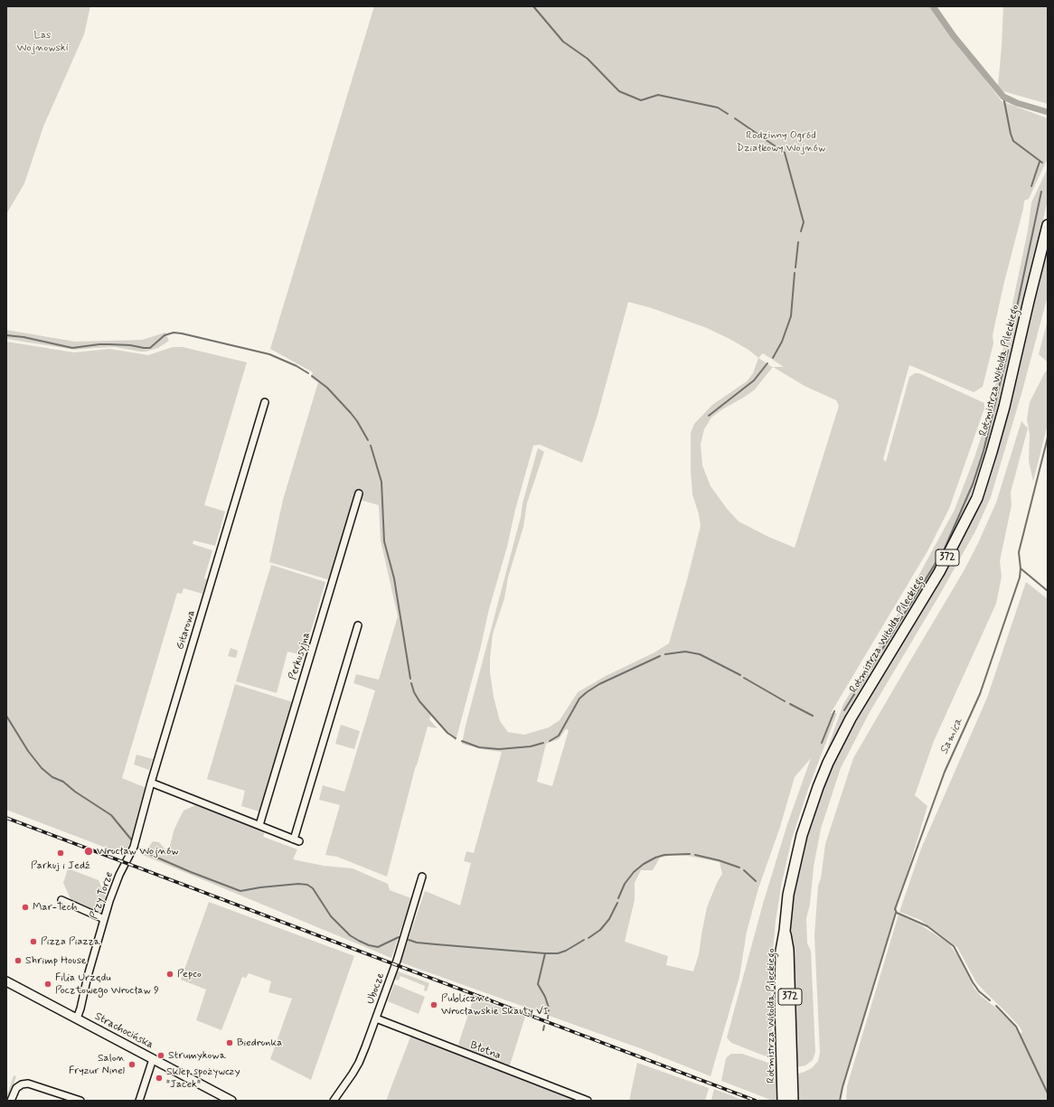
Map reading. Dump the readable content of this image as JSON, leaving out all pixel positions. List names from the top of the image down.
{
  "streets": {
    "main road": ["Rotmistrza Witolda Pileckiego", "372", "Strachocińska"],
    "street": [
      "Gitarowa",
      "Perkusyjna",
      "Przy Torze",
      "Ubocze",
      "Błotna"
    ]
  },
  "crossings": [
    ["Gitarowa", "Przy Torze"],
    ["Przy Torze", "Strachocińska"],
    ["Ubocze", "Błotna"]
  ],
  "water": ["Samica"],
  "parks": ["Las Wojnowski", "Rodzinny Ogród Działkowy Wojnów"],
  "places": [
    "Wrocław Wojnów",
    "Parkuj i Jedź",
    "Mar-Tech",
    "Pizza Piazza",
    "Shrimp House",
    "Pepco",
    "Filia Urzędu Pocztowego Wrocław 9",
    "Publiczne Wrocławskie Skauty VI",
    "Biedronka",
    "Strumykowa",
    "Salon Fryzur Ninel",
    "Sklep spożywczy \"Jacek\""
  ]
}
